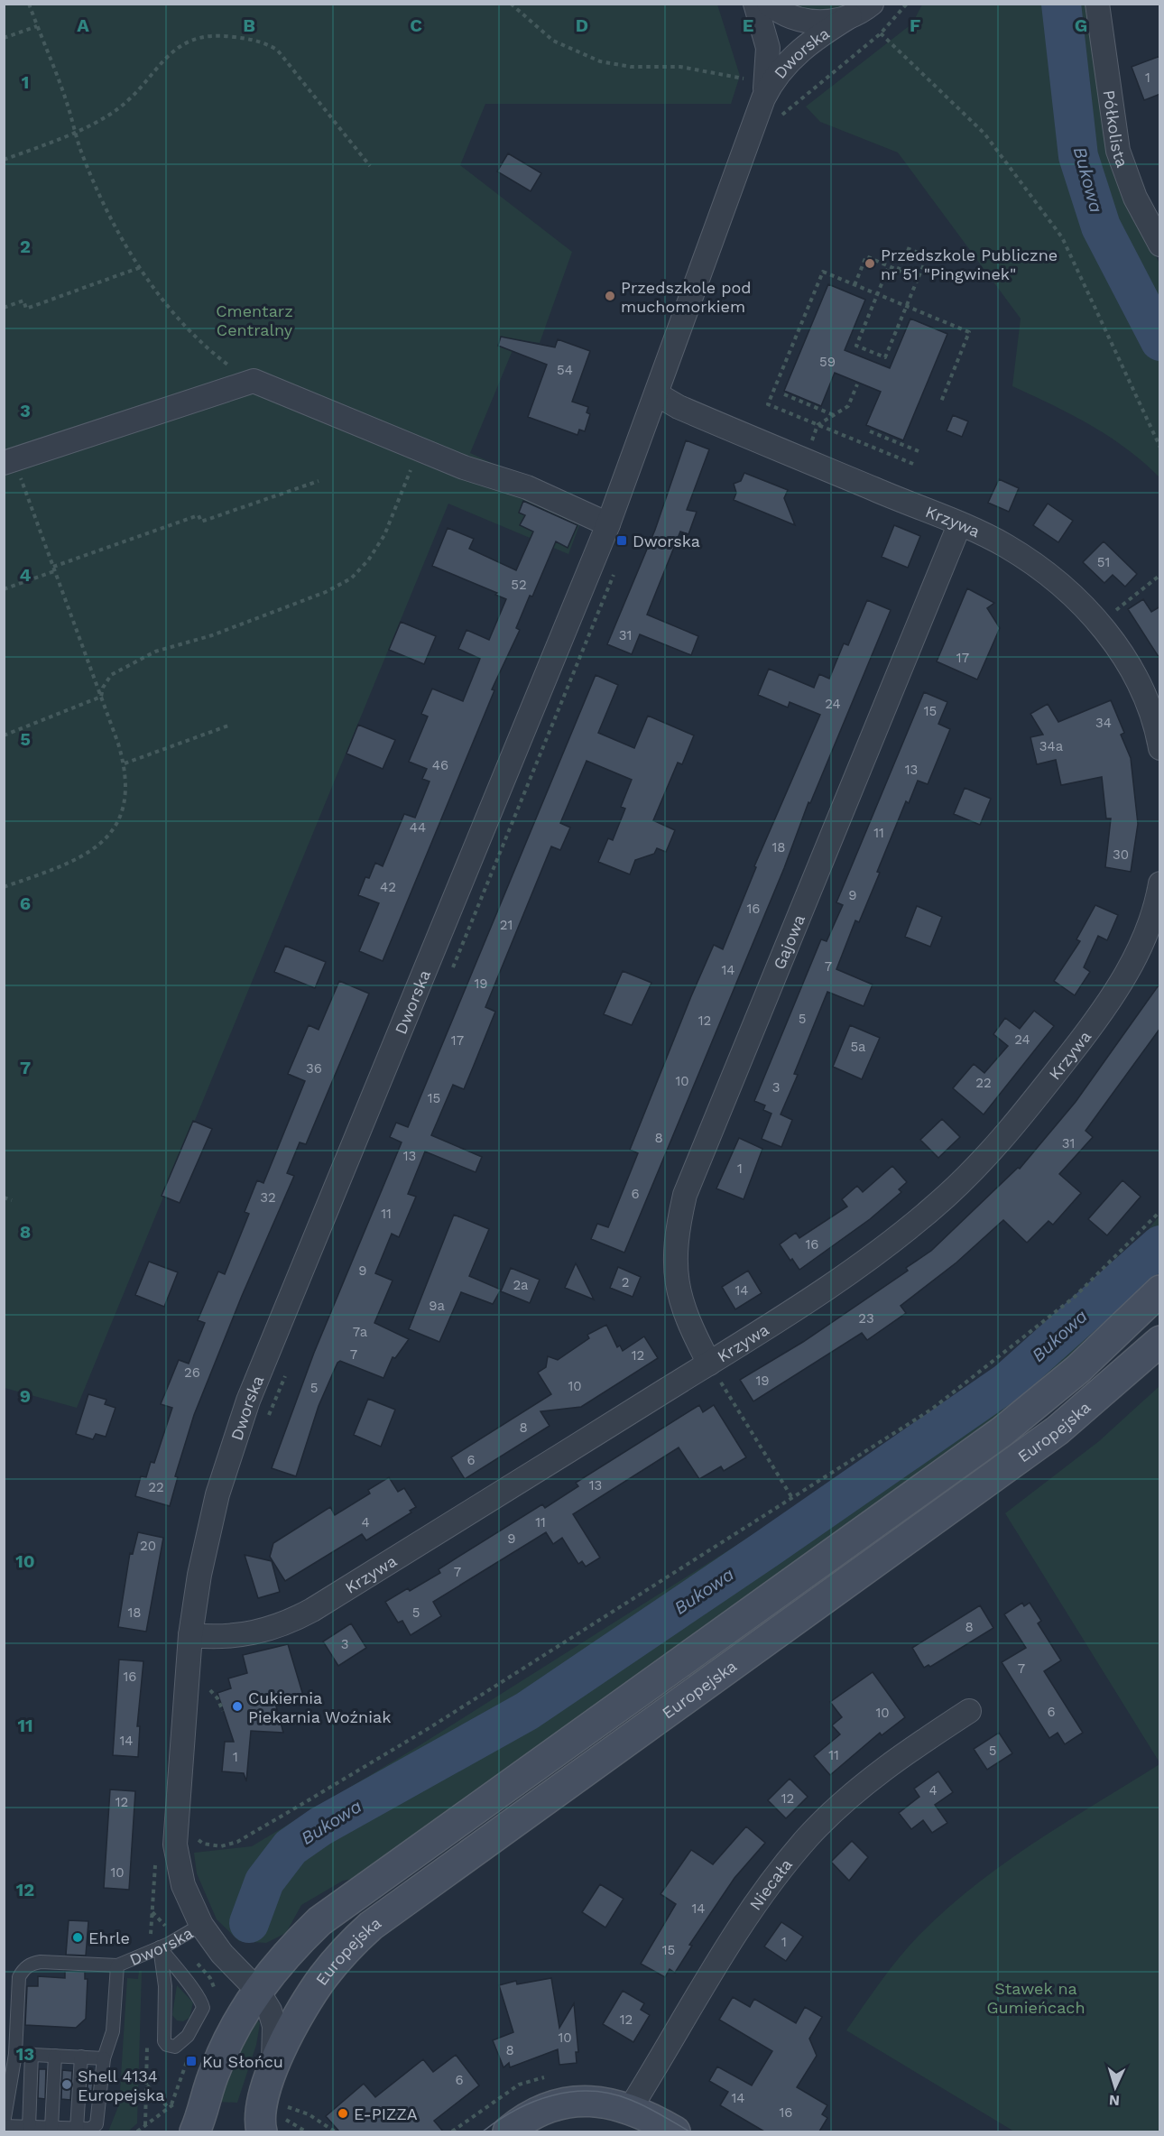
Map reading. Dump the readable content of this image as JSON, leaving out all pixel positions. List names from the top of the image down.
{
  "streets": {
    "main road": ["Europejska"],
    "street": [
      "Dworska",
      "Półkolista",
      "Krzywa",
      "Gajowa",
      "Niecała"
    ]
  },
  "crossings": [
    ["Dworska", "Krzywa"],
    ["Dworska", "Europejska"],
    ["Krzywa", "Gajowa"]
  ],
  "water": ["Bukowa"],
  "parks": ["Cmentarz Centralny", "Stawek na Gumieńcach"],
  "places": {
    "other": [
      "Przedszkole Publiczne nr 51 \"Pingwinek\"",
      "Przedszkole pod muchomorkiem",
      "Cukiernia Piekarnia Woźniak",
      "Ehrle",
      "Shell 4134 Europejska",
      "E-PIZZA"
    ],
    "transit": ["Dworska", "Ku Słońcu"]
  },
  "house_numbers": [
    "1",
    "59",
    "54",
    "51",
    "52",
    "31",
    "17",
    "24",
    "15",
    "34",
    "34a",
    "46",
    "13",
    "44",
    "11",
    "18",
    "30",
    "42",
    "9",
    "16",
    "21",
    "7",
    "14",
    "19",
    "5",
    "12",
    "24",
    "17",
    "5a",
    "36",
    "10",
    "22",
    "3",
    "15",
    "8",
    "31",
    "13",
    "1",
    "6",
    "32",
    "11",
    "16",
    "9",
    "2",
    "2a",
    "14",
    "9a",
    "23",
    "7a",
    "7",
    "12",
    "26",
    "19",
    "10",
    "5",
    "8",
    "6",
    "13",
    "22",
    "4",
    "11",
    "9",
    "20",
    "7",
    "18",
    "5",
    "8",
    "3",
    "7",
    "16",
    "6",
    "10",
    "14",
    "5",
    "11",
    "1",
    "4",
    "12",
    "12",
    "10",
    "14",
    "1",
    "15",
    "12",
    "10",
    "8",
    "6",
    "14",
    "16"
  ],
  "north": "bottom",
  "grid": {
    "columns": [
      "A",
      "B",
      "C",
      "D",
      "E",
      "F",
      "G"
    ],
    "rows": [
      "1",
      "2",
      "3",
      "4",
      "5",
      "6",
      "7",
      "8",
      "9",
      "10",
      "11",
      "12",
      "13"
    ]
  }
}
